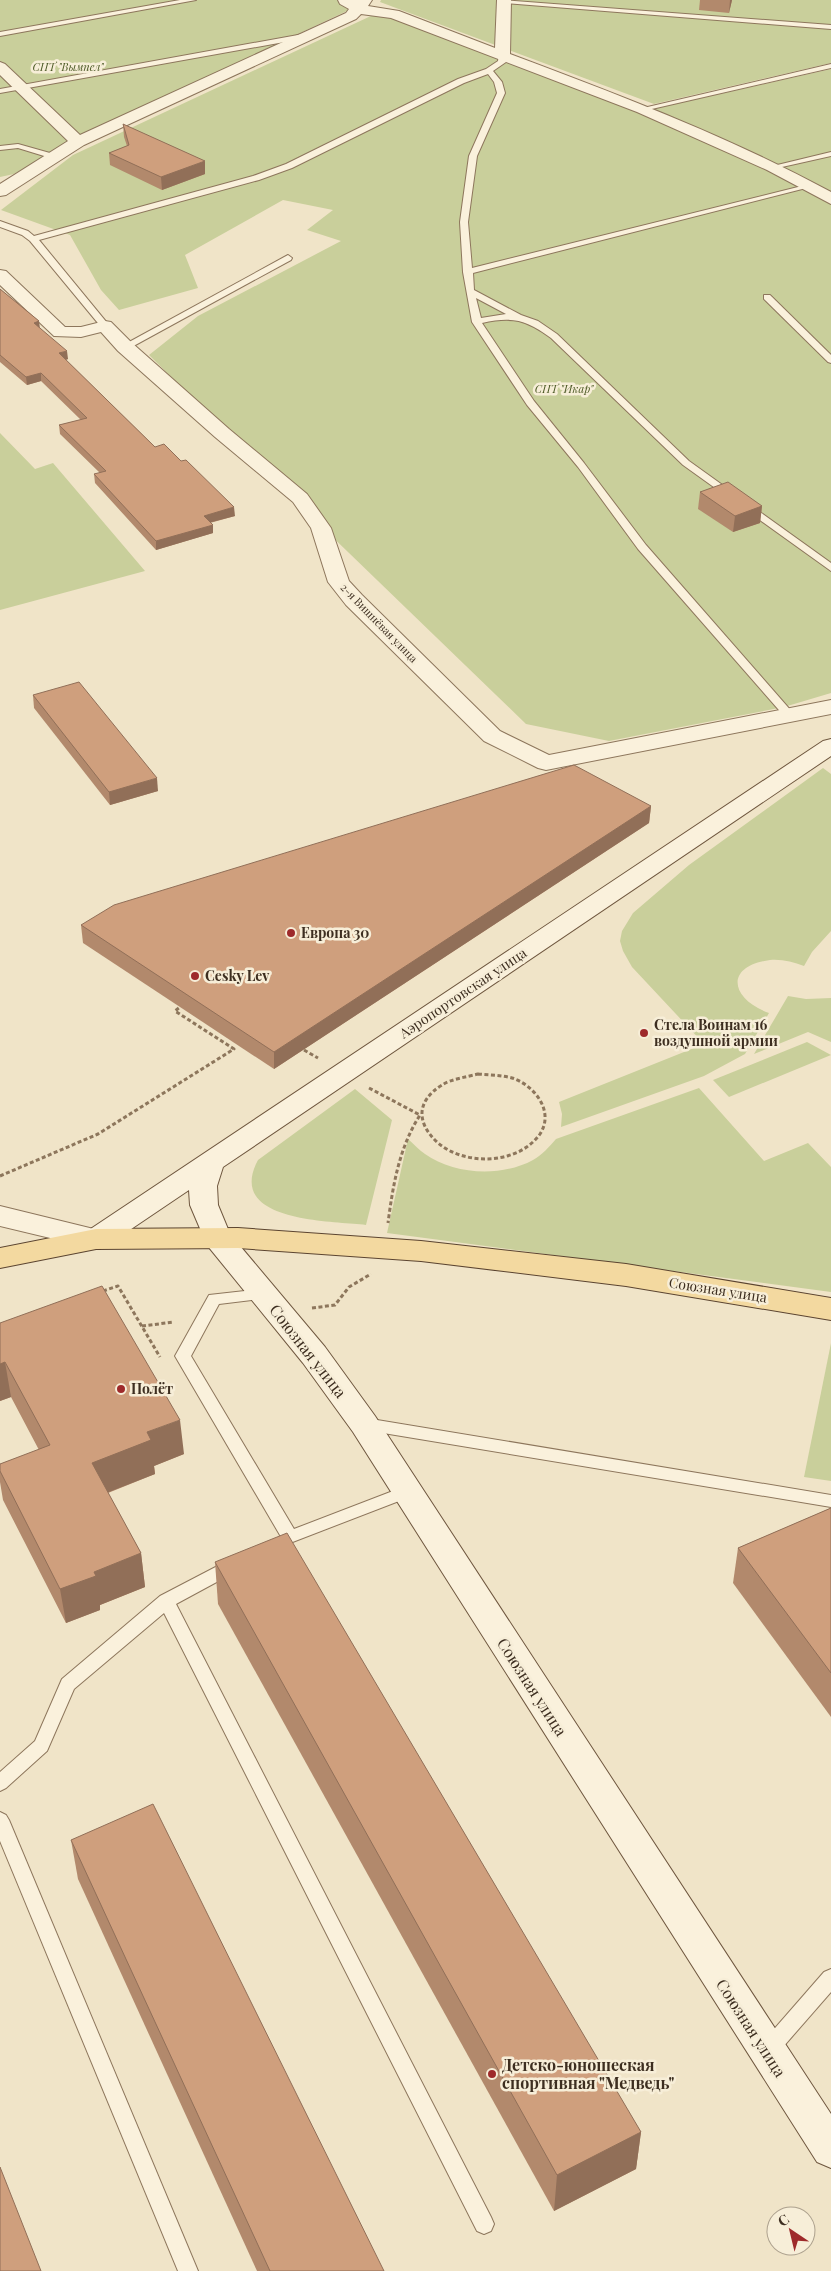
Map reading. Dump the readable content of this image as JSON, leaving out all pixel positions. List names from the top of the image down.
{
  "streets": {
    "main road": ["Союзная улица"],
    "street": ["2-я Вишнёвая улица", "Аэропортовская улица"]
  },
  "crossings": [
    ["Аэропортовская улица", "Союзная улица"]
  ],
  "parks": ["СНТ \"Вымпел\"", "СНТ \"Икар\""],
  "places": [
    "Европа 30",
    "Cesky Lev",
    "Стела Воинам 16 воздушной армии",
    "Полёт",
    "Детско-юношеская спортивная \"Медведь\""
  ],
  "north": "top left"
}
